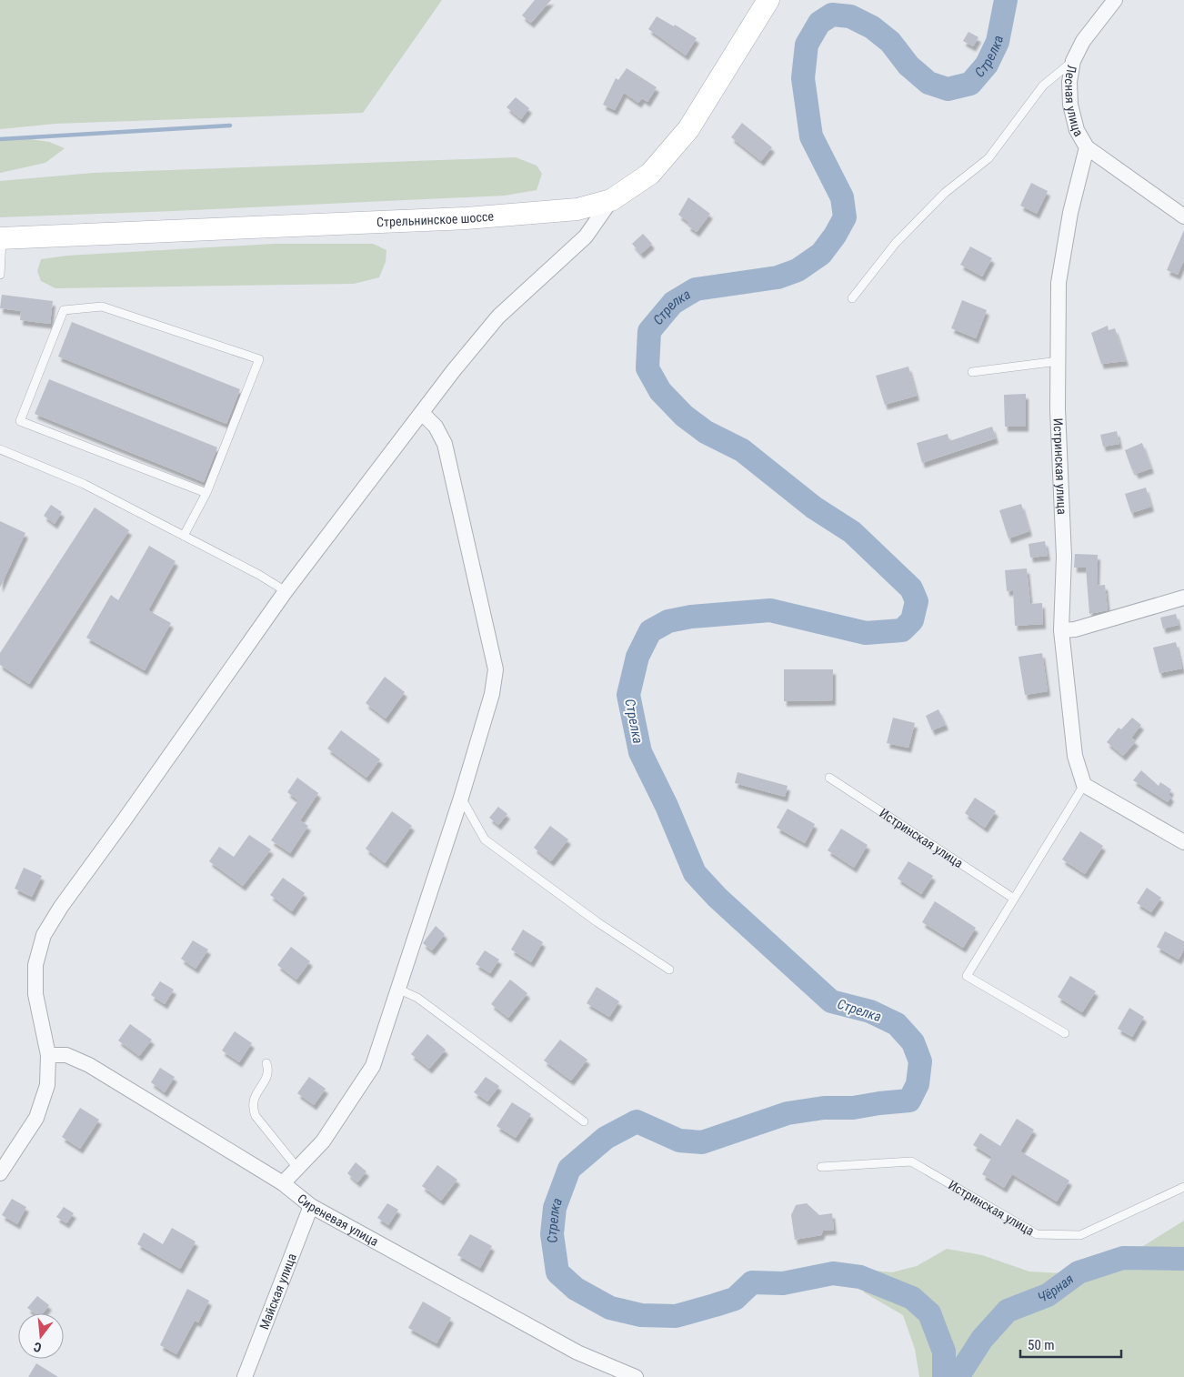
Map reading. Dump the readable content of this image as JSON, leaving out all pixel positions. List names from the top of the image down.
{
  "streets": {
    "main road": ["Стрельнинское шоссе"],
    "street": [
      "Лесная улица",
      "Истринская улица",
      "Сиреневая улица",
      "Майская улица"
    ]
  },
  "crossings": [
    ["Лесная улица", "Истринская улица"],
    ["Сиреневая улица", "Майская улица"]
  ],
  "water": ["Стрелка", "Чёрная"],
  "scale_bar": "50 m",
  "north": "bottom"
}
